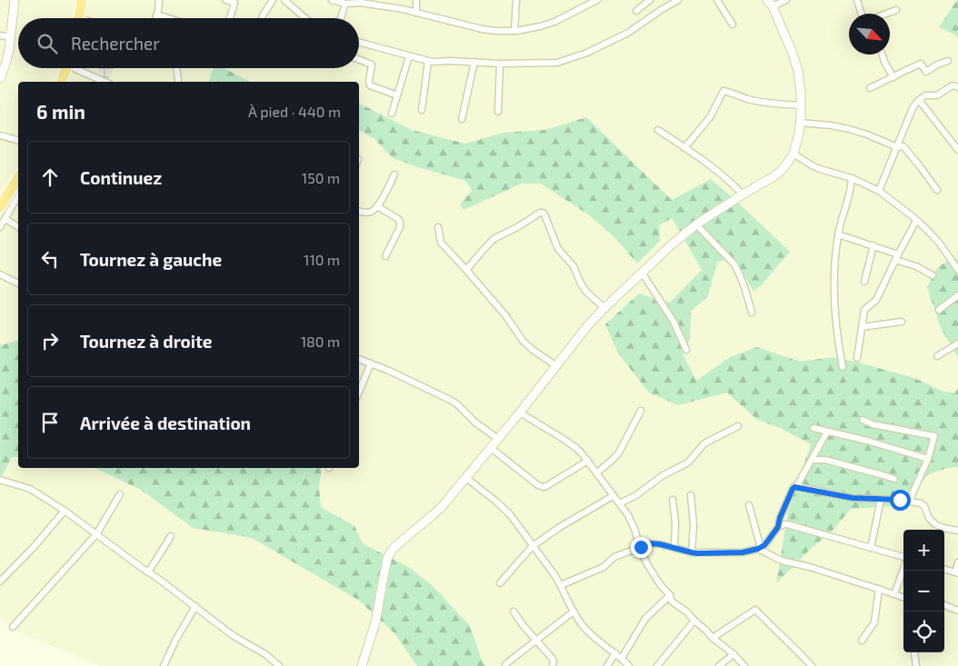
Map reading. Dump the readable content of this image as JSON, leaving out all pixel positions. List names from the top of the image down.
{
  "north": "bottom right",
  "page": {
    "search": "Rechercher",
    "heading": ["6 min", "À pied · 440 m"],
    "list": [
      ["Continuez", "150 m"],
      ["Tournez à gauche", "110 m"],
      ["Tournez à droite", "180 m"],
      "Arrivée à destination"
    ],
    "map_buttons": ["+", "−"]
  }
}
